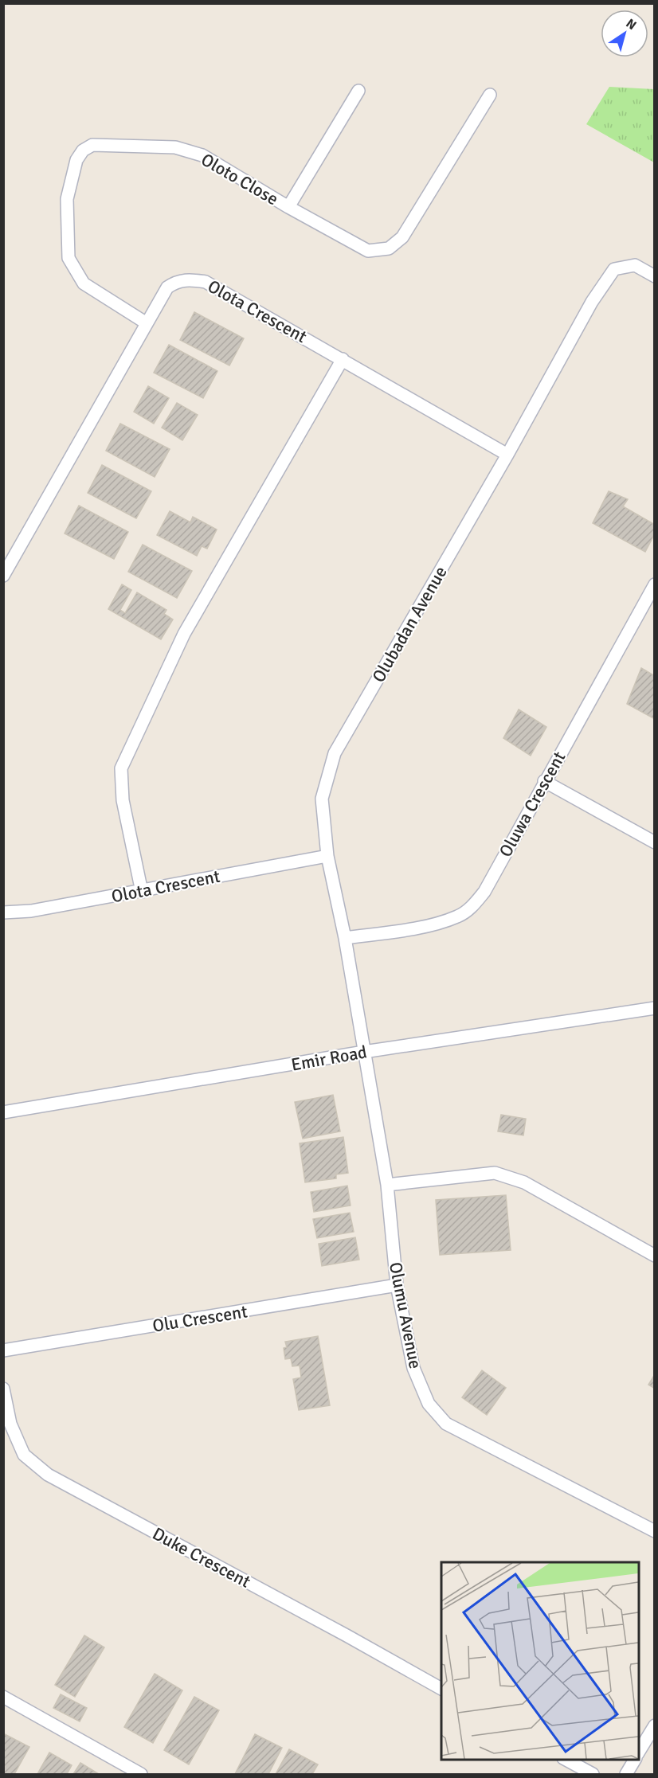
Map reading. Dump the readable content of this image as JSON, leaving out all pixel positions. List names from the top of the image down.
{
  "streets": {
    "street": [
      "Oloto Close",
      "Olota Crescent",
      "Olubadan Avenue",
      "Oluwa Crescent",
      "Emir Road",
      "Olumu Avenue",
      "Olu Crescent",
      "Duke Crescent"
    ]
  },
  "crossings": [
    ["Oloto Close", "Olota Crescent"],
    ["Olota Crescent", "Olubadan Avenue"],
    ["Olubadan Avenue", "Oluwa Crescent"],
    ["Olubadan Avenue", "Emir Road"],
    ["Olubadan Avenue", "Olumu Avenue"],
    ["Emir Road", "Olumu Avenue"],
    ["Olumu Avenue", "Olu Crescent"]
  ],
  "north": "top right"
}
